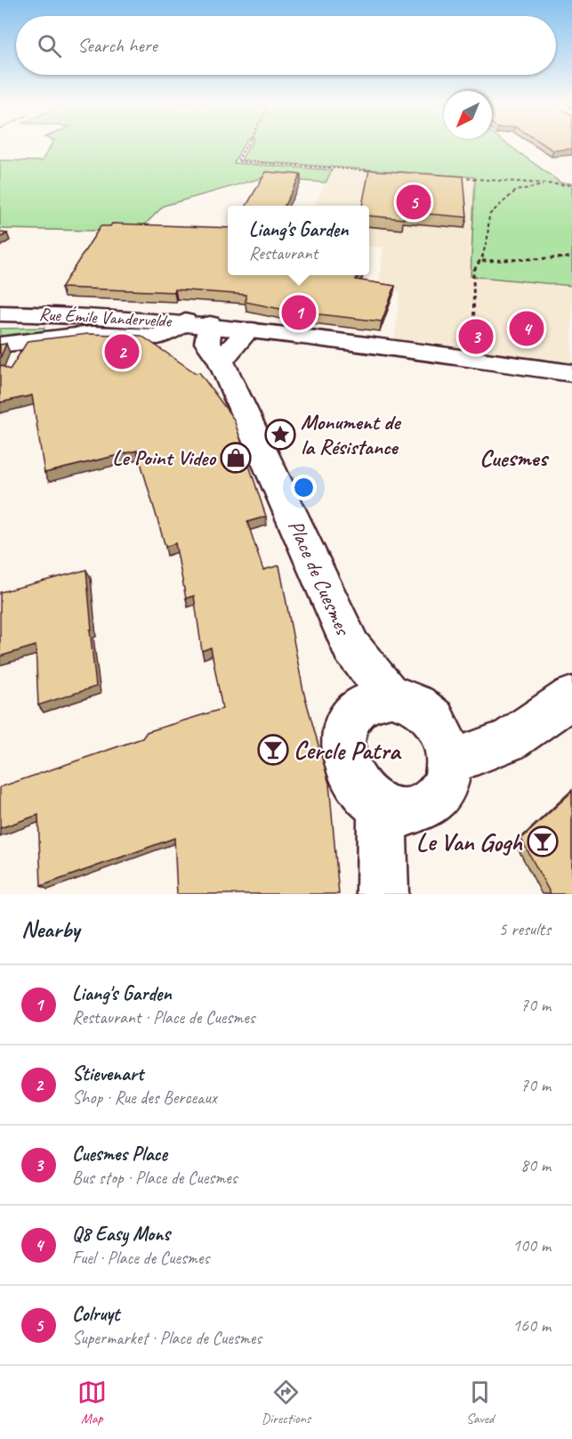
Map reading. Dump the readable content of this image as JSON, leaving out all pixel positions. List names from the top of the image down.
{
  "streets": {
    "street": ["Rue Émile Vandervelde", "Place de Cuesmes"]
  },
  "crossings": [
    ["Rue Émile Vandervelde", "Place de Cuesmes"]
  ],
  "districts": ["Cuesmes"],
  "places": {
    "place": ["Monument de la Résistance"],
    "shop": ["Le Point Video"],
    "bar": ["Cercle Patra", "Le Van Gogh"]
  },
  "north": "bottom left",
  "page": {
    "search": "Search here",
    "pins": [
      "5",
      "1",
      "4",
      "3",
      "2"
    ],
    "popup": ["Liang's Garden", "Restaurant"],
    "heading": ["Nearby", "5 results"],
    "list": [
      {
        "mark": "1",
        "name": "Liang's Garden",
        "note": "Restaurant · Place de Cuesmes",
        "value": "70 m"
      },
      {
        "mark": "2",
        "name": "Stievenart",
        "note": "Shop · Rue des Berceaux",
        "value": "70 m"
      },
      {
        "mark": "3",
        "name": "Cuesmes Place",
        "note": "Bus stop · Place de Cuesmes",
        "value": "80 m"
      },
      {
        "mark": "4",
        "name": "Q8 Easy Mons",
        "note": "Fuel · Place de Cuesmes",
        "value": "100 m"
      },
      {
        "mark": "5",
        "name": "Colruyt",
        "note": "Supermarket · Place de Cuesmes",
        "value": "160 m"
      }
    ],
    "nav": ["Map", "Directions", "Saved"]
  }
}
